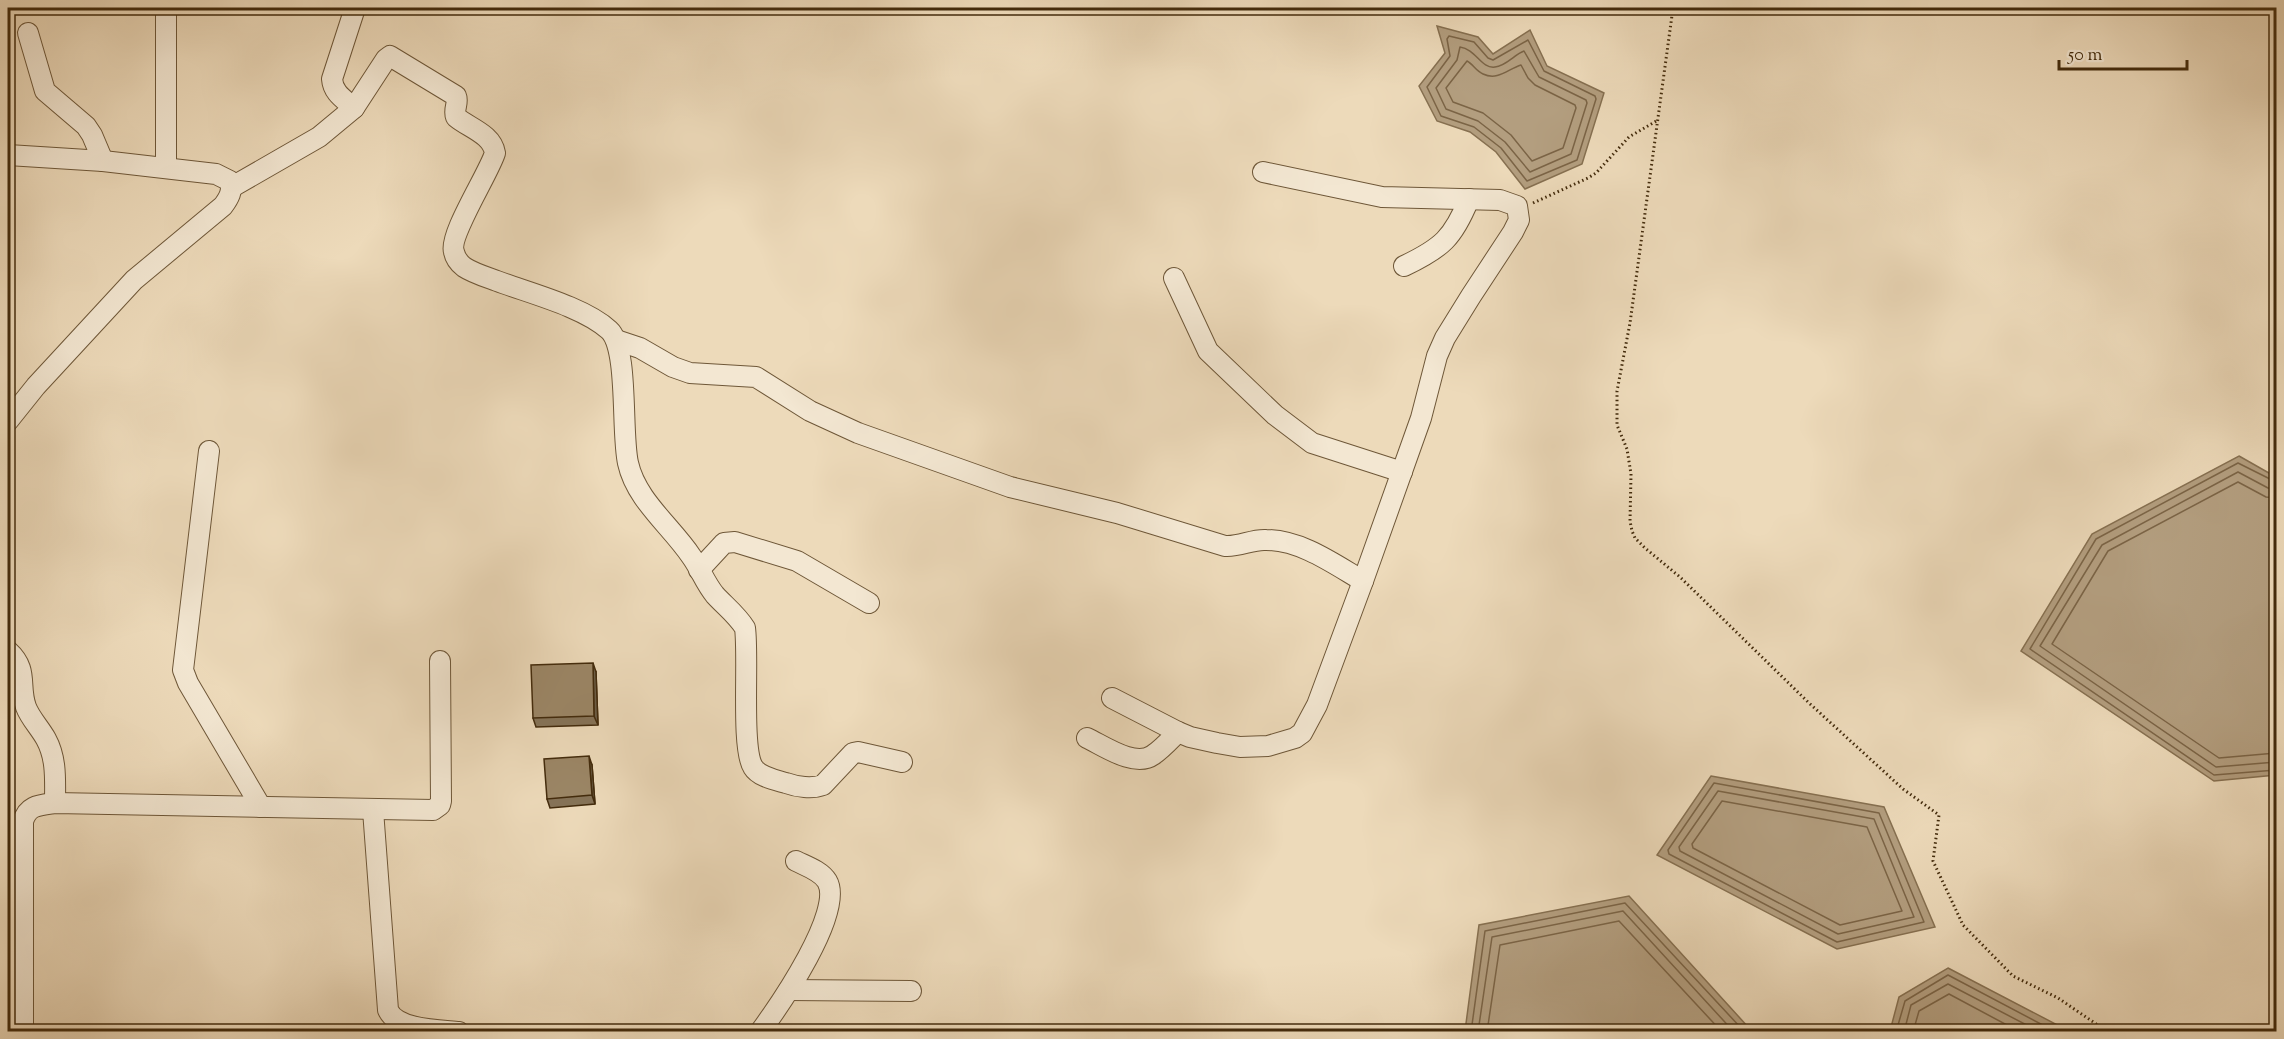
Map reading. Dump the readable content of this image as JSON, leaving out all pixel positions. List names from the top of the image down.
{
  "scale_bar": "50 m"
}
